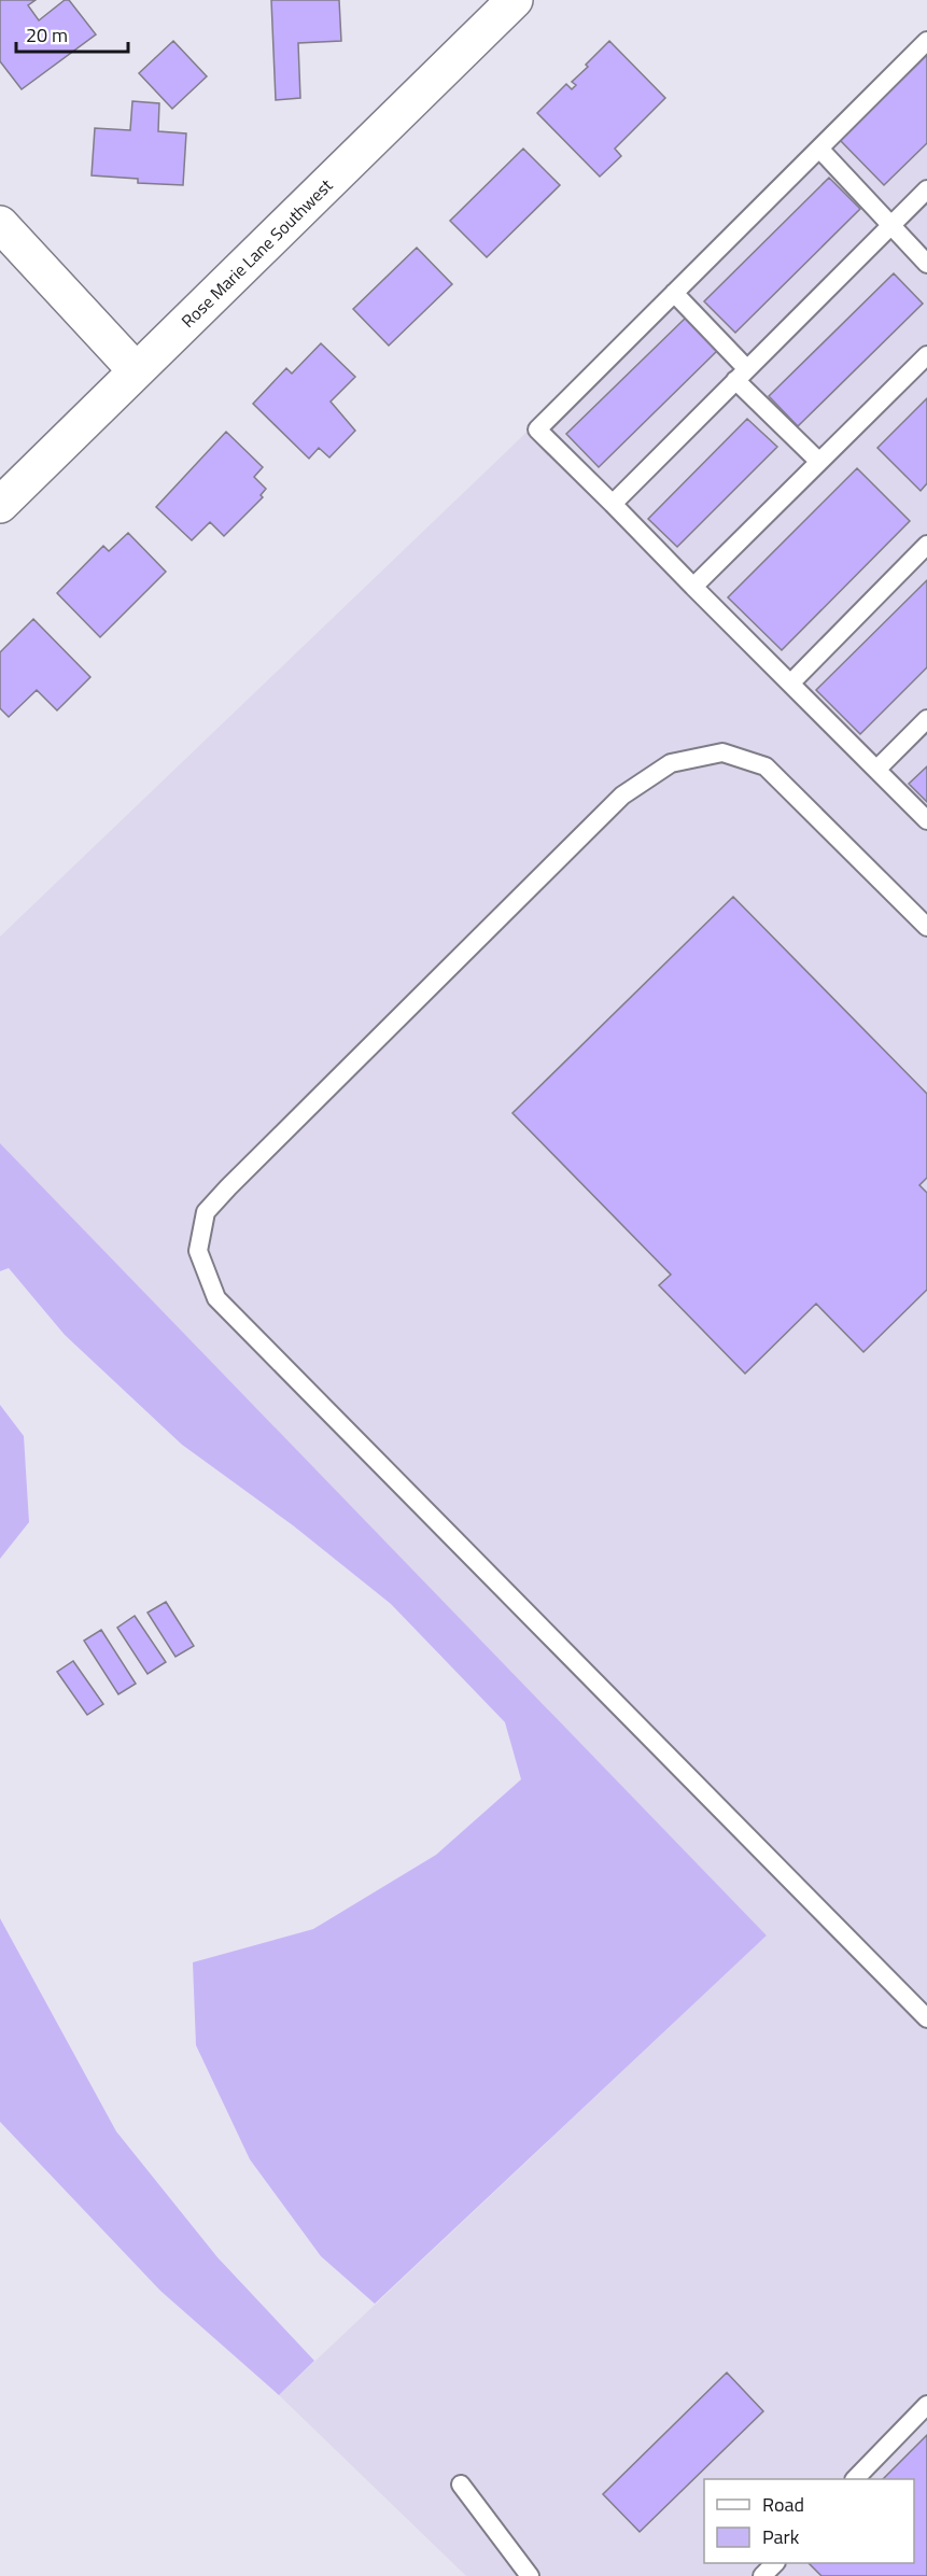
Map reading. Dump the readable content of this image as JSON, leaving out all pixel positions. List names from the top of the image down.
{
  "streets": {
    "street": ["Rose Marie Lane Southwest"]
  },
  "legend": ["Road", "Park"],
  "scale_bar": "20 m"
}
